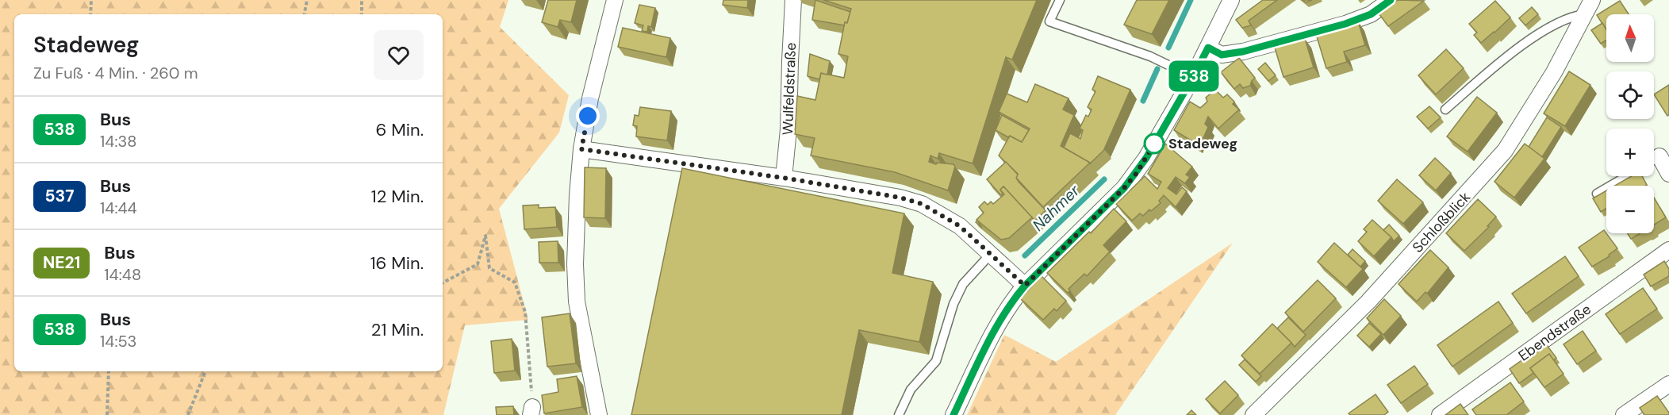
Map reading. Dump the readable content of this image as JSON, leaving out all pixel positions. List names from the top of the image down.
{
  "streets": {
    "street": ["Wulfeldstraße", "Schloßblick", "Ebendstraße"]
  },
  "water": ["Nahmer"],
  "places": ["Stadeweg"],
  "lines": ["bus line 538"],
  "north": "top",
  "page": {
    "on_map": "538",
    "map_buttons": ["+", "−"],
    "heading": ["Stadeweg", "Zu Fuß · 4 Min. · 260 m"],
    "list": [
      {
        "mark": "538",
        "name": "Bus",
        "note": "14:38",
        "value": "6 Min."
      },
      {
        "mark": "537",
        "name": "Bus",
        "note": "14:44",
        "value": "12 Min."
      },
      {
        "mark": "NE21",
        "name": "Bus",
        "note": "14:48",
        "value": "16 Min."
      },
      {
        "mark": "538",
        "name": "Bus",
        "note": "14:53",
        "value": "21 Min."
      }
    ]
  }
}
